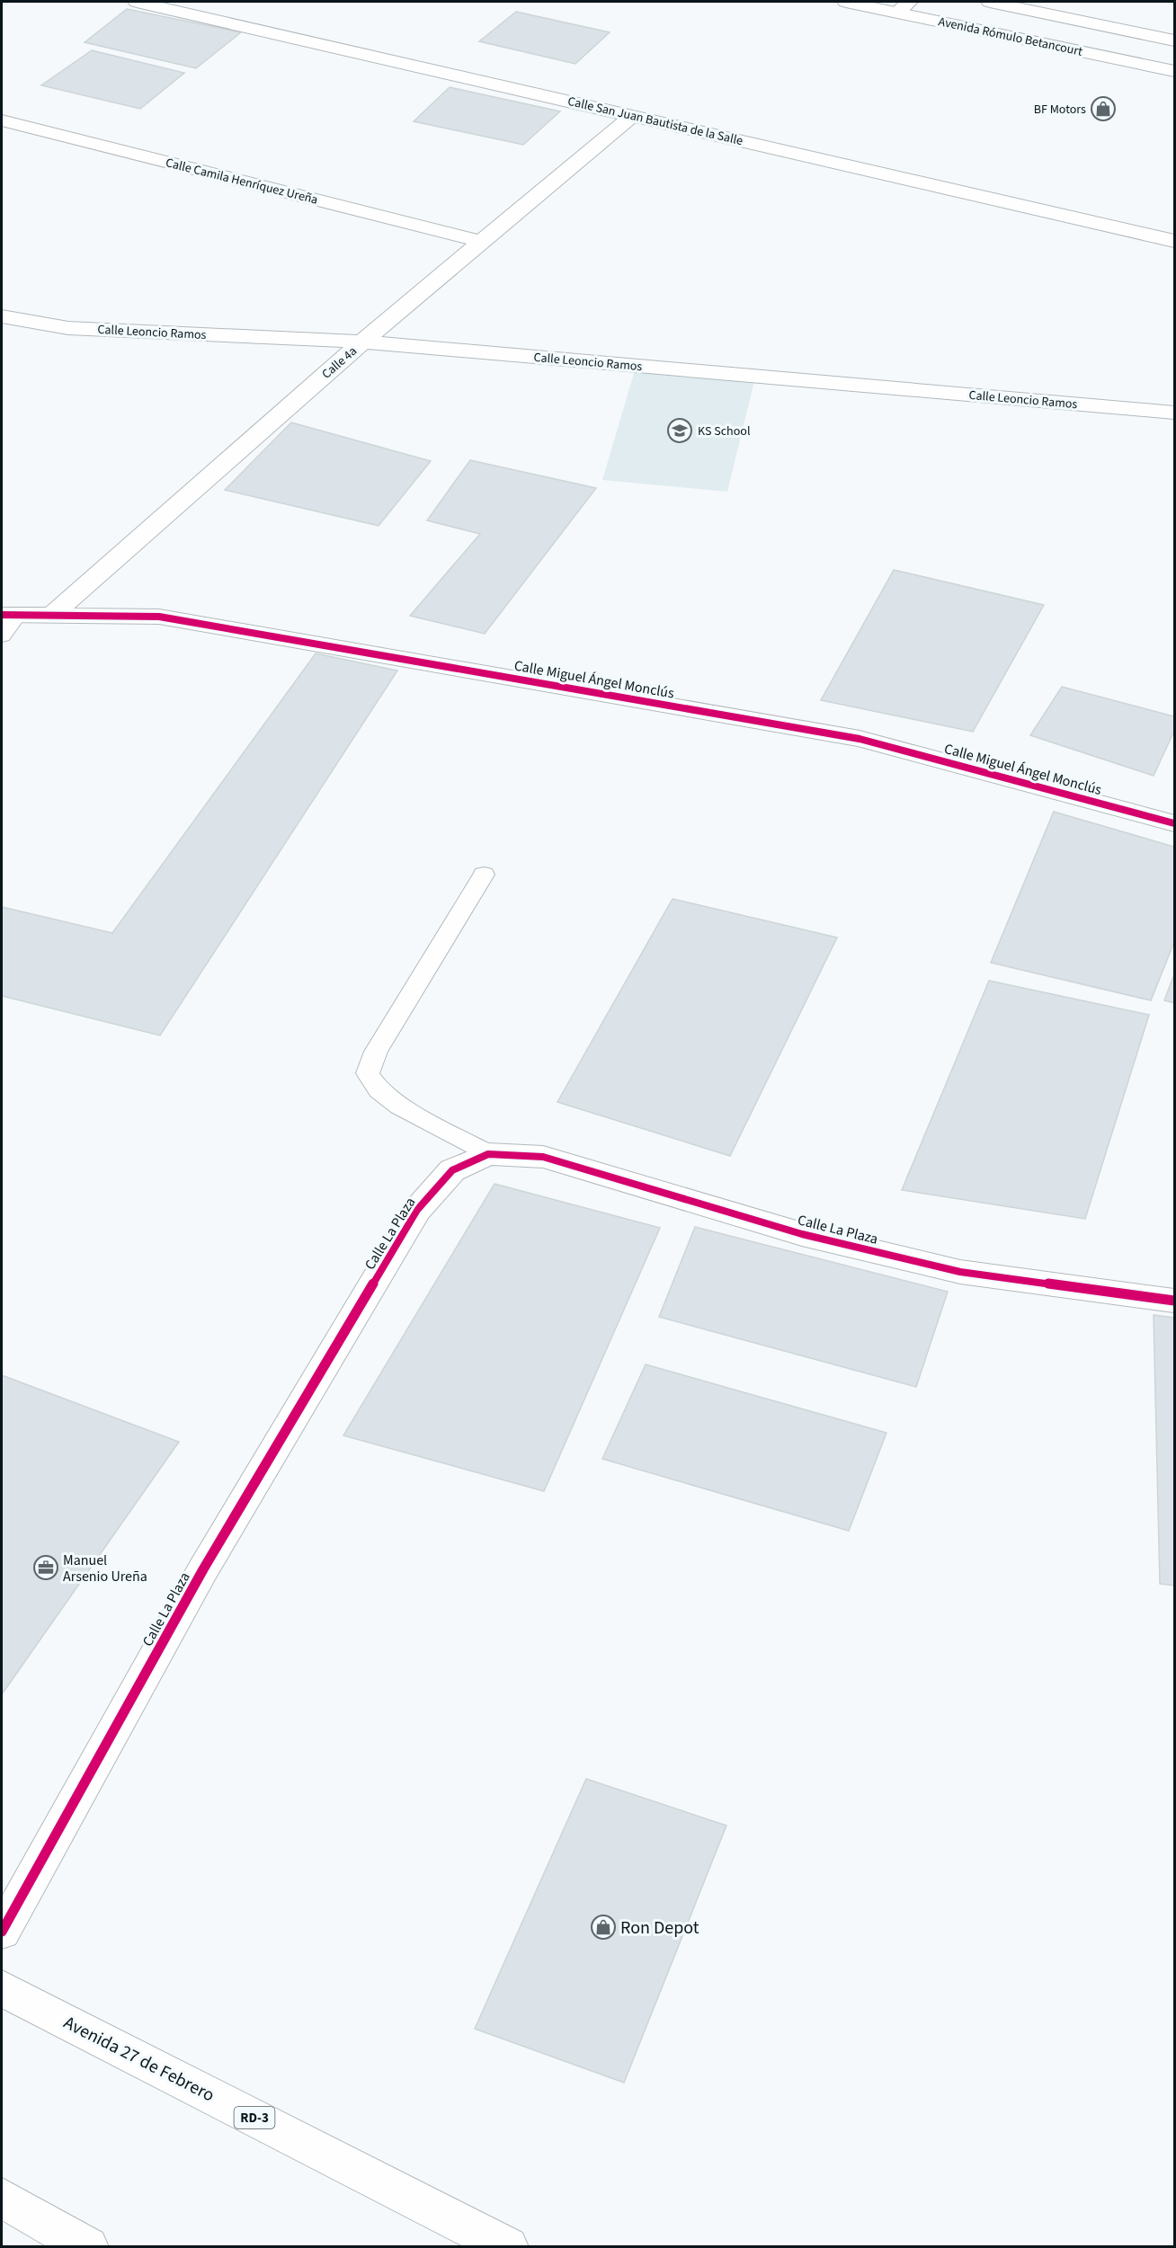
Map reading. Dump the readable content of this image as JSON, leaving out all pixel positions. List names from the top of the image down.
{
  "streets": {
    "main road": [
      "Avenida Rómulo Betancourt",
      "Calle San Juan Bautista de la Salle",
      "Calle Camila Henríquez Ureña",
      "Calle Leoncio Ramos",
      "Calle 4a",
      "Calle Miguel Ángel Monclús",
      "Calle La Plaza",
      "Avenida 27 de Febrero",
      "RD-3"
    ]
  },
  "crossings": [
    ["Calle San Juan Bautista de la Salle", "Calle 4a"],
    ["Calle Camila Henríquez Ureña", "Calle 4a"],
    ["Calle Leoncio Ramos", "Calle 4a"],
    ["Calle 4a", "Calle Miguel Ángel Monclús"]
  ],
  "places": {
    "shop": ["BF Motors", "Ron Depot"],
    "school or university": ["KS School"],
    "office": ["Manuel Arsenio Ureña"]
  }
}
